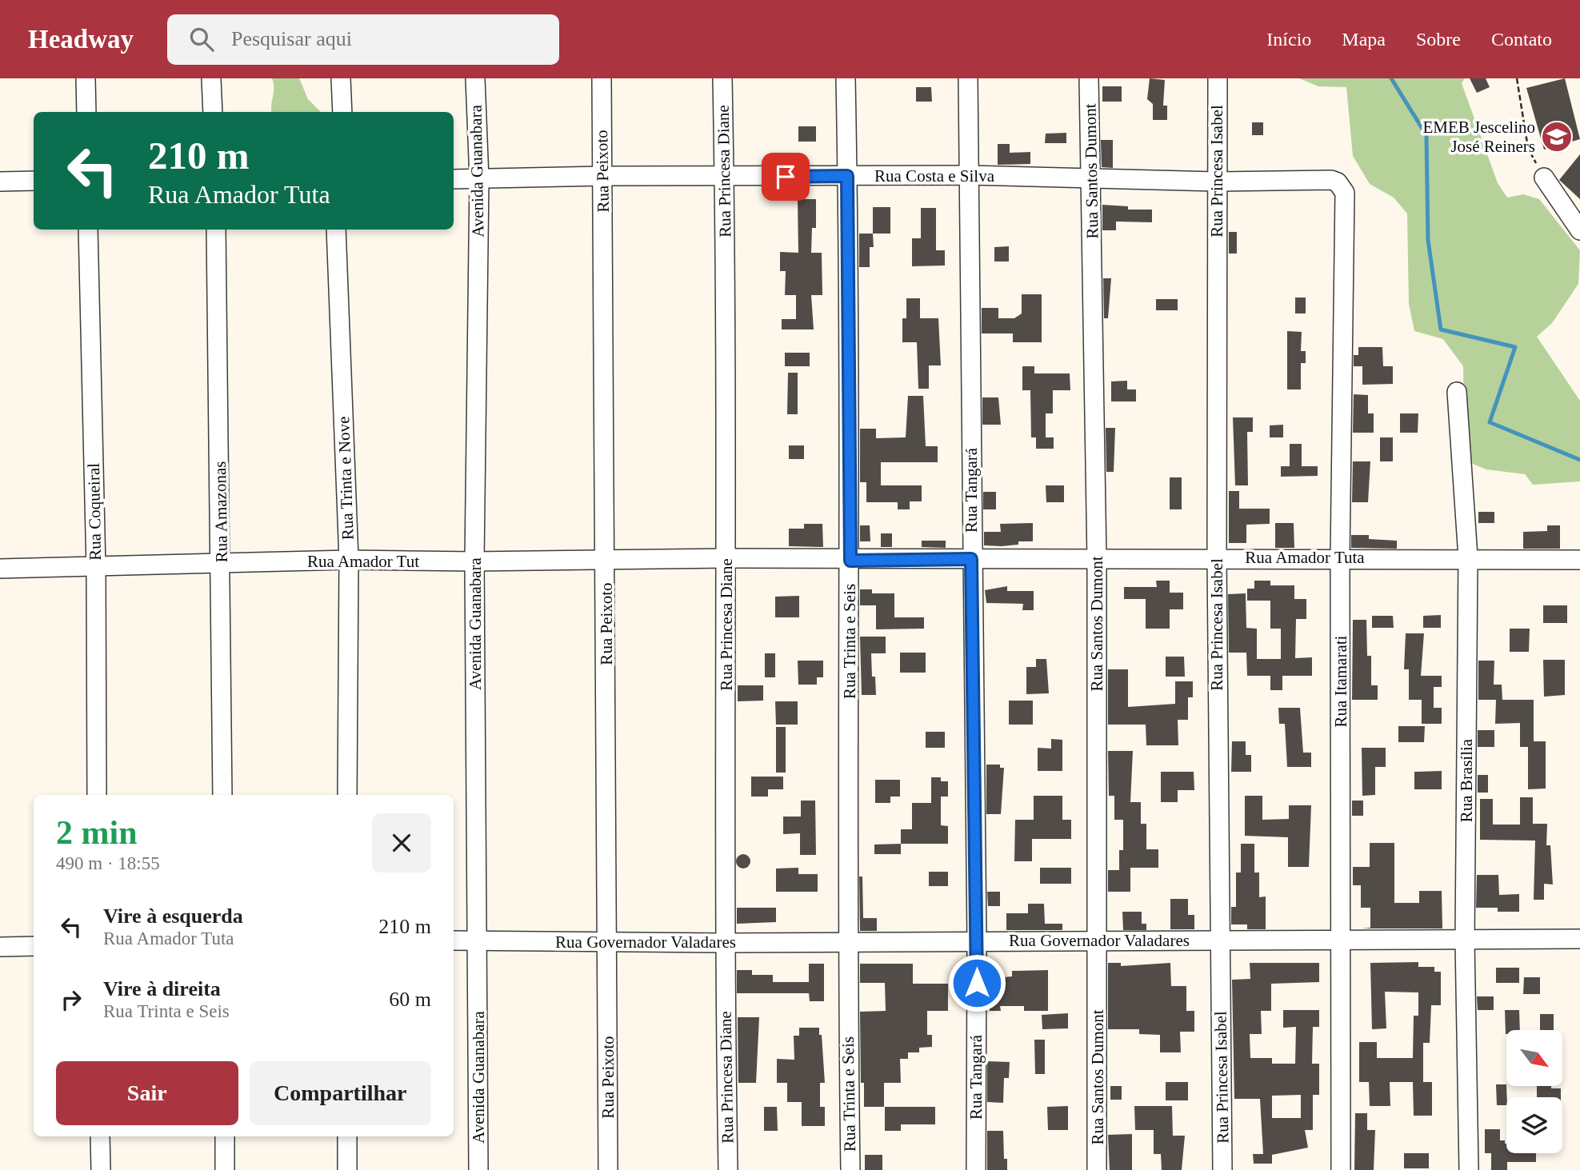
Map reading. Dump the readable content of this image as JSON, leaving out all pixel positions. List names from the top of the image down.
{
  "streets": {
    "street": [
      "Avenida Guanabara",
      "Rua Peixoto",
      "Rua Princesa Diane",
      "Rua Santos Dumont",
      "Rua Princesa Isabel",
      "Rua Costa e Silva",
      "Rua Trinta e Nove",
      "Rua Tangará",
      "Rua Coqueiral",
      "Rua Amazonas",
      "Rua Amador Tuta",
      "Rua Amador Tut",
      "Rua Trinta e Seis",
      "Rua Itamarati",
      "Rua Brasília",
      "Rua Governador Valadares"
    ]
  },
  "crossings": [
    ["Avenida Guanabara", "Rua Costa e Silva"],
    ["Avenida Guanabara", "Rua Amador Tut"],
    ["Avenida Guanabara", "Rua Governador Valadares"],
    ["Rua Peixoto", "Rua Costa e Silva"],
    ["Rua Peixoto", "Rua Amador Tut"],
    ["Rua Peixoto", "Rua Governador Valadares"],
    ["Rua Princesa Diane", "Rua Costa e Silva"],
    ["Rua Princesa Diane", "Rua Amador Tuta"],
    ["Rua Princesa Diane", "Rua Amador Tut"],
    ["Rua Princesa Diane", "Rua Governador Valadares"],
    ["Rua Santos Dumont", "Rua Costa e Silva"],
    ["Rua Santos Dumont", "Rua Amador Tuta"],
    ["Rua Santos Dumont", "Rua Governador Valadares"],
    ["Rua Princesa Isabel", "Rua Costa e Silva"],
    ["Rua Princesa Isabel", "Rua Amador Tuta"],
    ["Rua Princesa Isabel", "Rua Governador Valadares"],
    ["Rua Costa e Silva", "Rua Tangará"],
    ["Rua Costa e Silva", "Rua Trinta e Seis"],
    ["Rua Costa e Silva", "Rua Itamarati"],
    ["Rua Trinta e Nove", "Rua Amador Tut"],
    ["Rua Tangará", "Rua Amador Tuta"],
    ["Rua Tangará", "Rua Governador Valadares"],
    ["Rua Coqueiral", "Rua Amador Tut"],
    ["Rua Amazonas", "Rua Amador Tut"],
    ["Rua Amador Tuta", "Rua Amador Tut"],
    ["Rua Amador Tuta", "Rua Trinta e Seis"],
    ["Rua Amador Tuta", "Rua Itamarati"],
    ["Rua Amador Tuta", "Rua Brasília"],
    ["Rua Trinta e Seis", "Rua Governador Valadares"],
    ["Rua Itamarati", "Rua Governador Valadares"],
    ["Rua Brasília", "Rua Governador Valadares"]
  ],
  "places": {
    "school or university": ["EMEB Jescelino José Reiners"]
  },
  "north": "bottom right",
  "page": {
    "header": "Headway",
    "search": "Pesquisar aqui",
    "nav": [
      "Início",
      "Mapa",
      "Sobre",
      "Contato"
    ],
    "turn": ["210 m", "Rua Amador Tuta"],
    "heading": ["2 min", "490 m · 18:55"],
    "list": [
      {
        "name": "Vire à esquerda",
        "note": "Rua Amador Tuta",
        "value": "210 m"
      },
      {
        "name": "Vire à direita",
        "note": "Rua Trinta e Seis",
        "value": "60 m"
      }
    ],
    "buttons": ["Sair", "Compartilhar"]
  }
}
